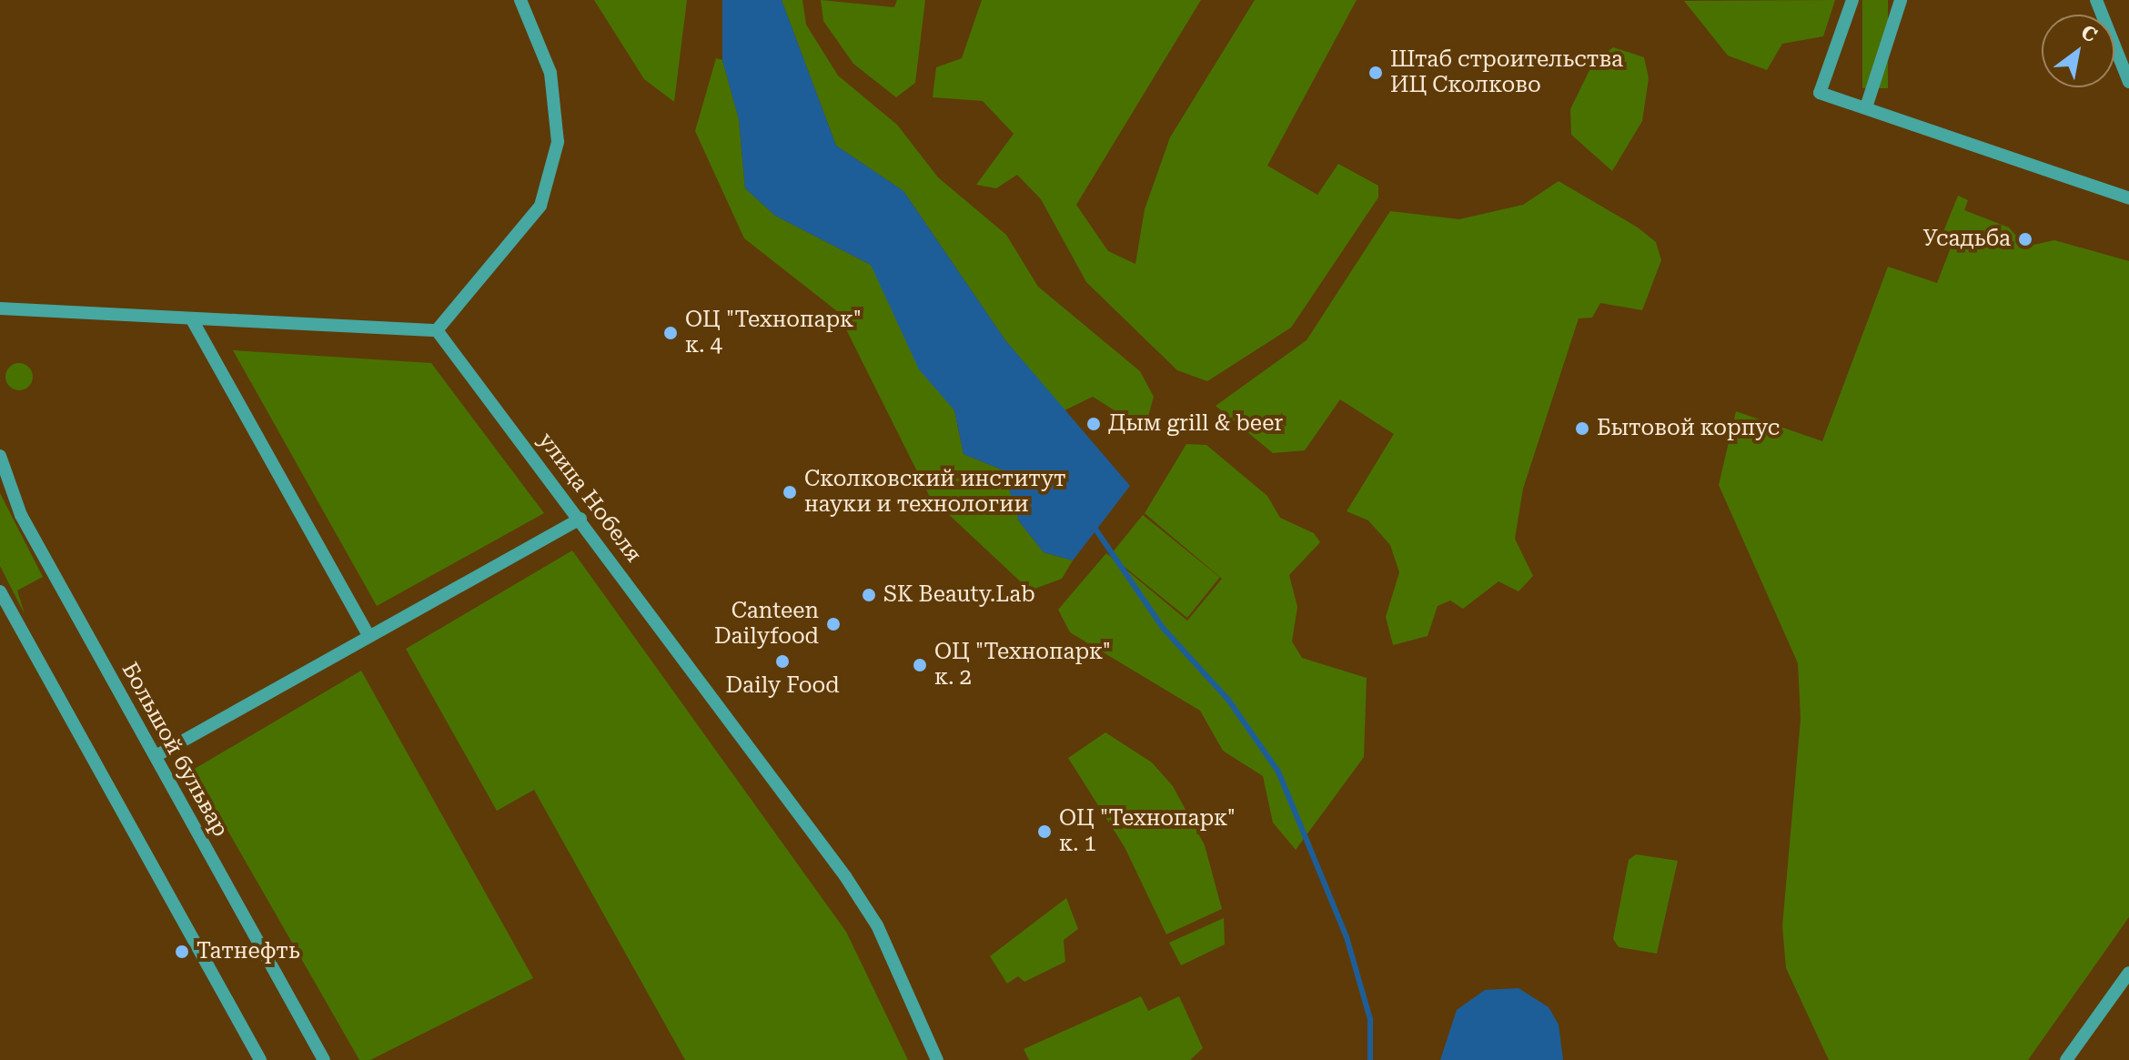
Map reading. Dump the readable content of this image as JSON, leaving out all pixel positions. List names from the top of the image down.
{
  "streets": {
    "street": ["улица Нобеля", "Большой бульвар"]
  },
  "places": [
    "Штаб строительства ИЦ Сколково",
    "Усадьба",
    "ОЦ \"Технопарк\" к. 4",
    "Дым grill & beer",
    "Бытовой корпус",
    "Сколковский институт науки и технологии",
    "SK Beauty.Lab",
    "Canteen Dailyfood",
    "Daily Food",
    "ОЦ \"Технопарк\" к. 2",
    "ОЦ \"Технопарк\" к. 1",
    "Татнефть"
  ],
  "north": "top right"
}
